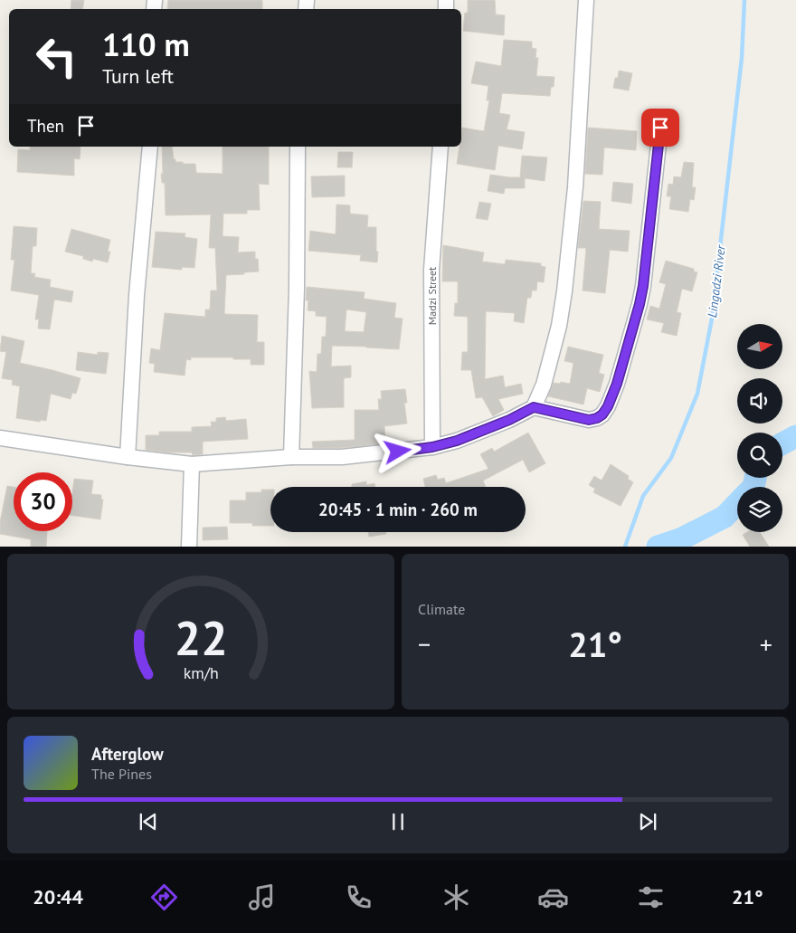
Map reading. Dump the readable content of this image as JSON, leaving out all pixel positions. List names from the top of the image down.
{
  "streets": {
    "street": ["Madzi Street"]
  },
  "water": ["Lingadzi River"],
  "north": "right",
  "page": {
    "turn": ["110 m", "Turn left"],
    "then": "Then",
    "limit": "30",
    "trip": "20:45 · 1 min · 260 m",
    "tile": "Climate",
    "heat": ["−", "21°", "+"],
    "song": ["Afterglow", "The Pines"],
    "tabs": ["20:44", "21°"],
    "gauge": ["22", "km/h"]
  }
}
